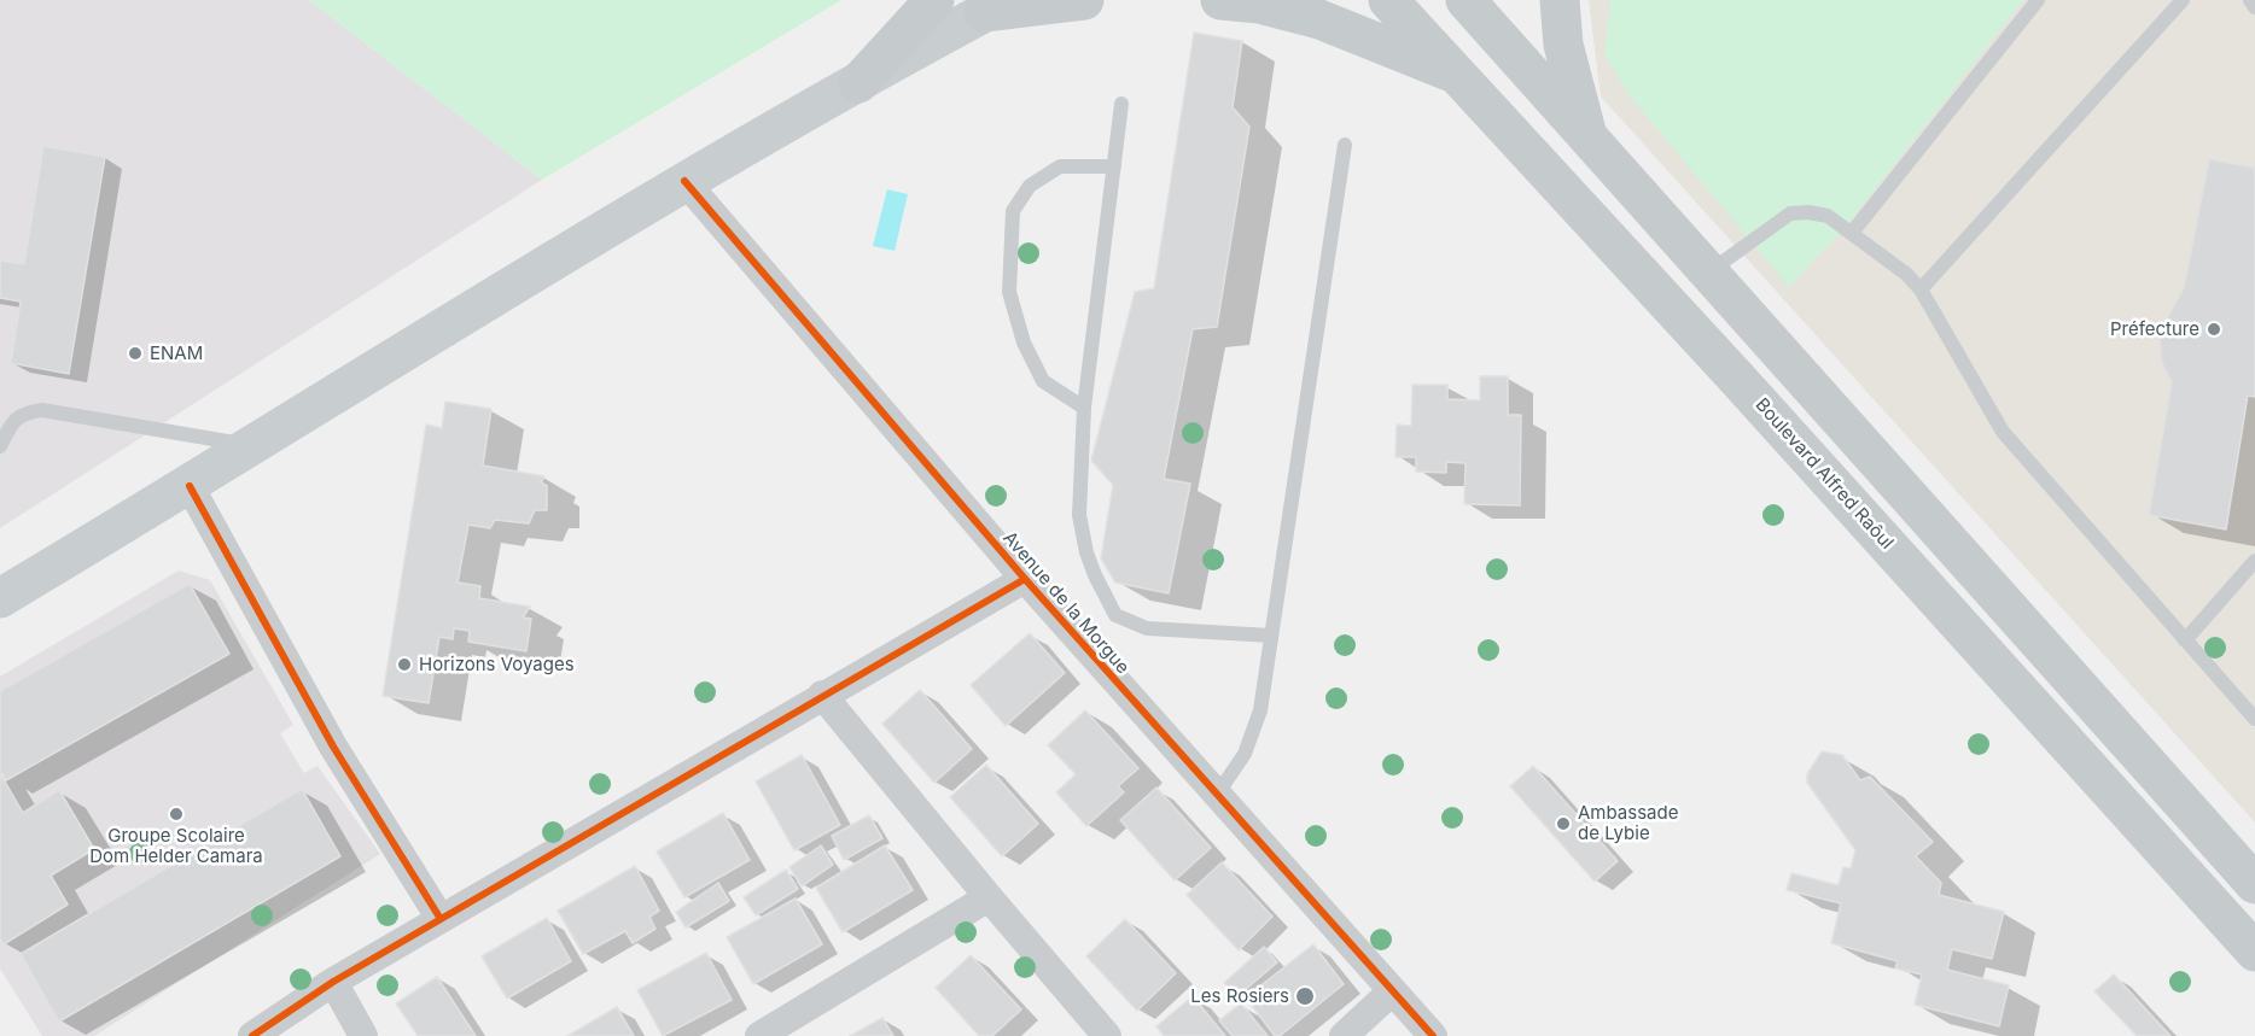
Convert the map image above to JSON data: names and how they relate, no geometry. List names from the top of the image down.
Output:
{
  "streets": {
    "main road": ["Boulevard Alfred Raôul"],
    "street": ["Avenue de la Morgue"]
  },
  "places": [
    "Préfecture",
    "ENAM",
    "Horizons Voyages",
    "Groupe Scolaire Dom Helder Camara",
    "Ambassade de Lybie",
    "Les Rosiers"
  ]
}
